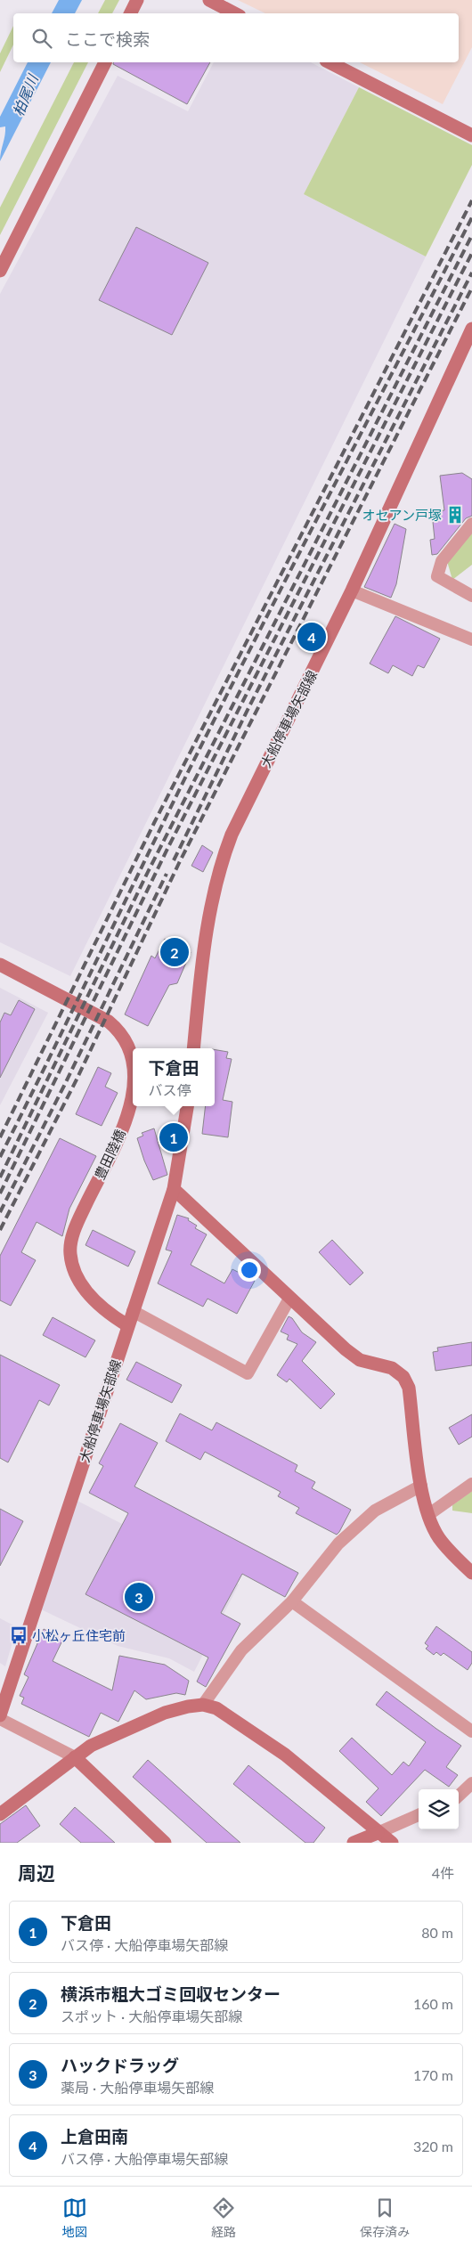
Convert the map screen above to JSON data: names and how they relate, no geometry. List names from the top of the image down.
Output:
{
  "streets": {
    "street": ["大船停車場矢部線", "豊田陸橋"]
  },
  "crossings": [
    ["大船停車場矢部線", "豊田陸橋"]
  ],
  "water": ["柏尾川"],
  "places": {
    "building": ["オセアン戸塚"],
    "bus stop": ["小松ヶ丘住宅前"]
  },
  "page": {
    "search": "ここで検索",
    "pins": [
      "4",
      "2",
      "1",
      "3"
    ],
    "popup": ["下倉田", "バス停"],
    "heading": ["周辺", "4件"],
    "list": [
      {
        "mark": "1",
        "name": "下倉田",
        "note": "バス停 · 大船停車場矢部線",
        "value": "80 m"
      },
      {
        "mark": "2",
        "name": "横浜市粗大ゴミ回収センター",
        "note": "スポット · 大船停車場矢部線",
        "value": "160 m"
      },
      {
        "mark": "3",
        "name": "ハックドラッグ",
        "note": "薬局 · 大船停車場矢部線",
        "value": "170 m"
      },
      {
        "mark": "4",
        "name": "上倉田南",
        "note": "バス停 · 大船停車場矢部線",
        "value": "320 m"
      }
    ],
    "nav": ["地図", "経路", "保存済み"]
  }
}
